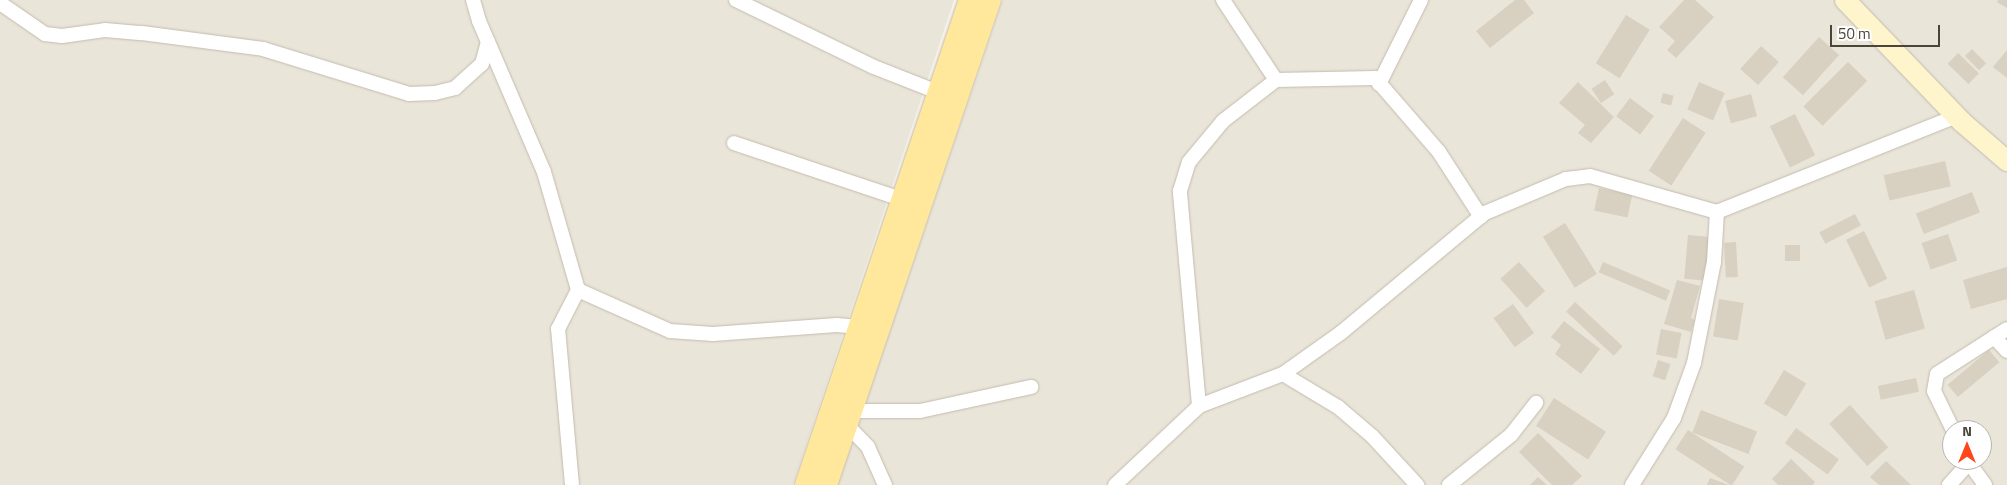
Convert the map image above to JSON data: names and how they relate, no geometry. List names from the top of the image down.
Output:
{
  "scale_bar": "50 m",
  "north": "top"
}
